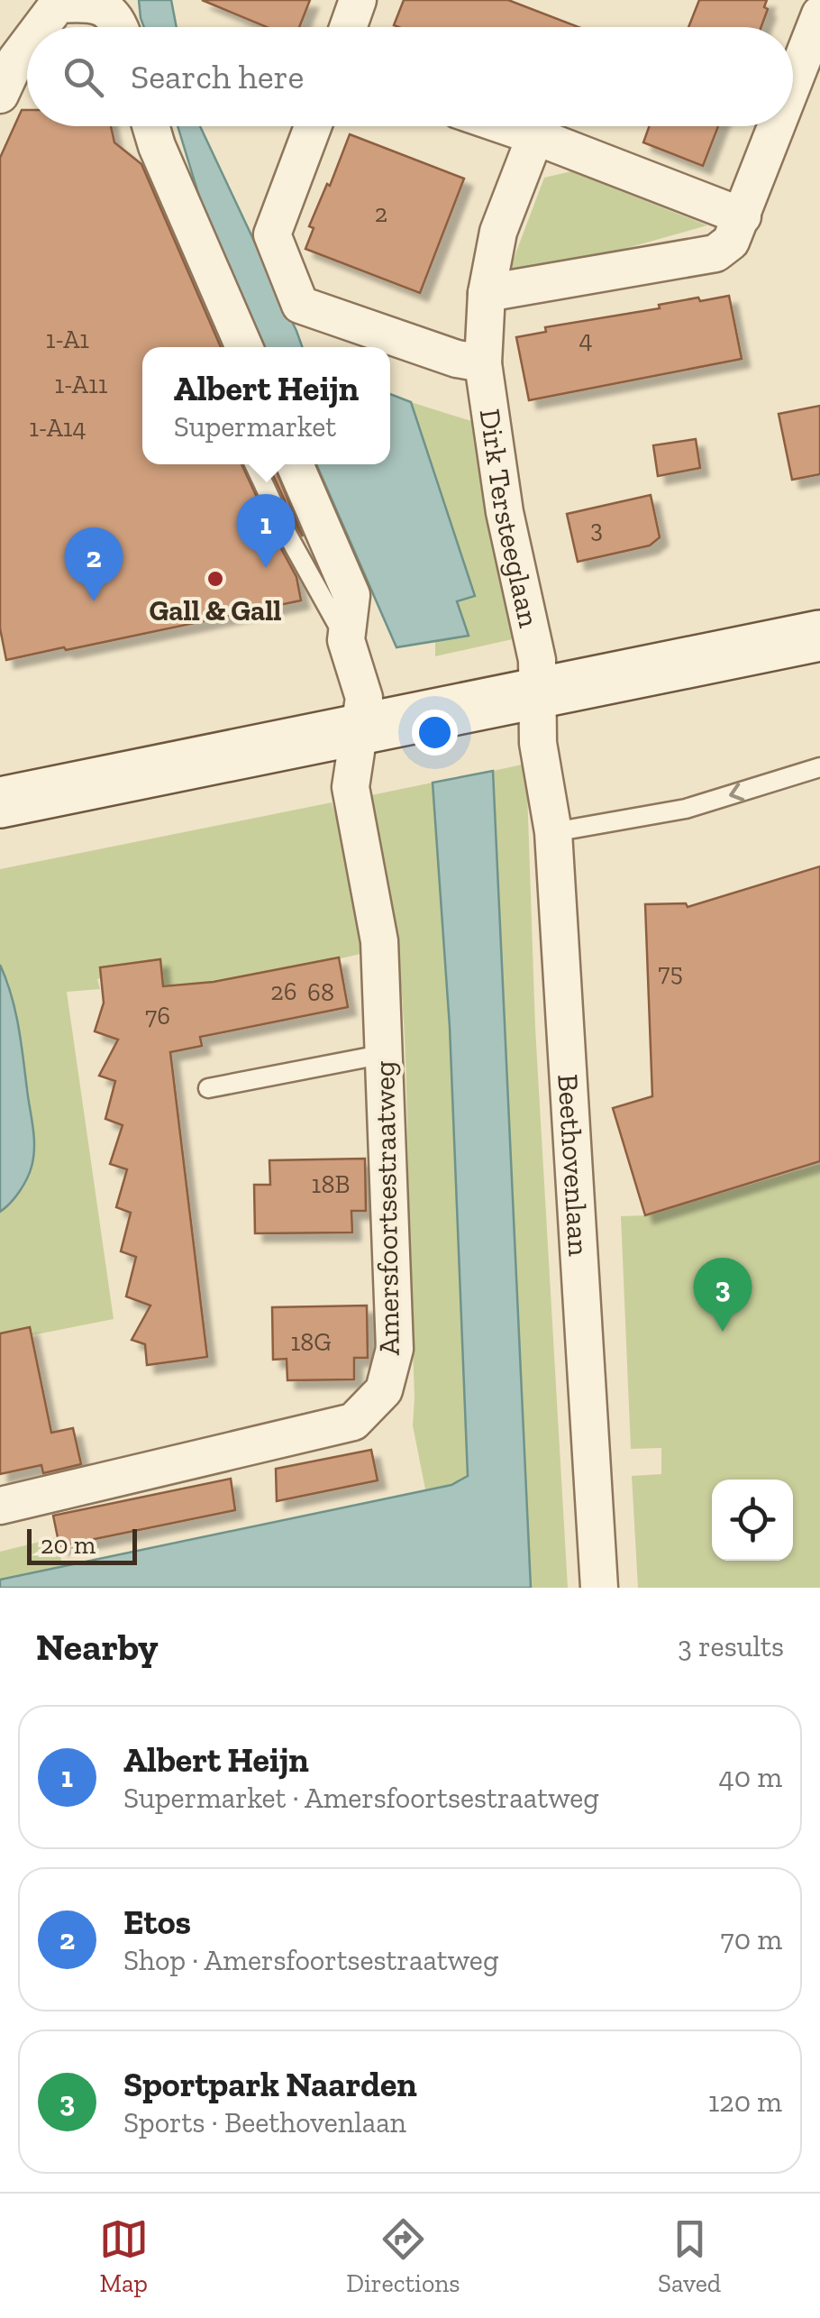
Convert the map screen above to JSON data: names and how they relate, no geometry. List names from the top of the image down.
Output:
{
  "streets": {
    "street": ["Dirk Tersteeglaan", "Beethovenlaan", "Amersfoortsestraatweg"]
  },
  "crossings": [
    ["Dirk Tersteeglaan", "Beethovenlaan"]
  ],
  "places": ["Gall & Gall"],
  "house_numbers": [
    "2",
    "1-A1",
    "4",
    "1-A11",
    "1-A14",
    "3",
    "75",
    "26",
    "68",
    "76",
    "18B",
    "18G"
  ],
  "scale_bar": "20 m",
  "page": {
    "search": "Search here",
    "popup": ["Albert Heijn", "Supermarket"],
    "pins": ["1", "2", "3"],
    "scale": "20 m",
    "heading": ["Nearby", "3 results"],
    "list": [
      {
        "mark": "1",
        "name": "Albert Heijn",
        "note": "Supermarket · Amersfoortsestraatweg",
        "value": "40 m"
      },
      {
        "mark": "2",
        "name": "Etos",
        "note": "Shop · Amersfoortsestraatweg",
        "value": "70 m"
      },
      {
        "mark": "3",
        "name": "Sportpark Naarden",
        "note": "Sports · Beethovenlaan",
        "value": "120 m"
      }
    ],
    "nav": ["Map", "Directions", "Saved"]
  }
}
